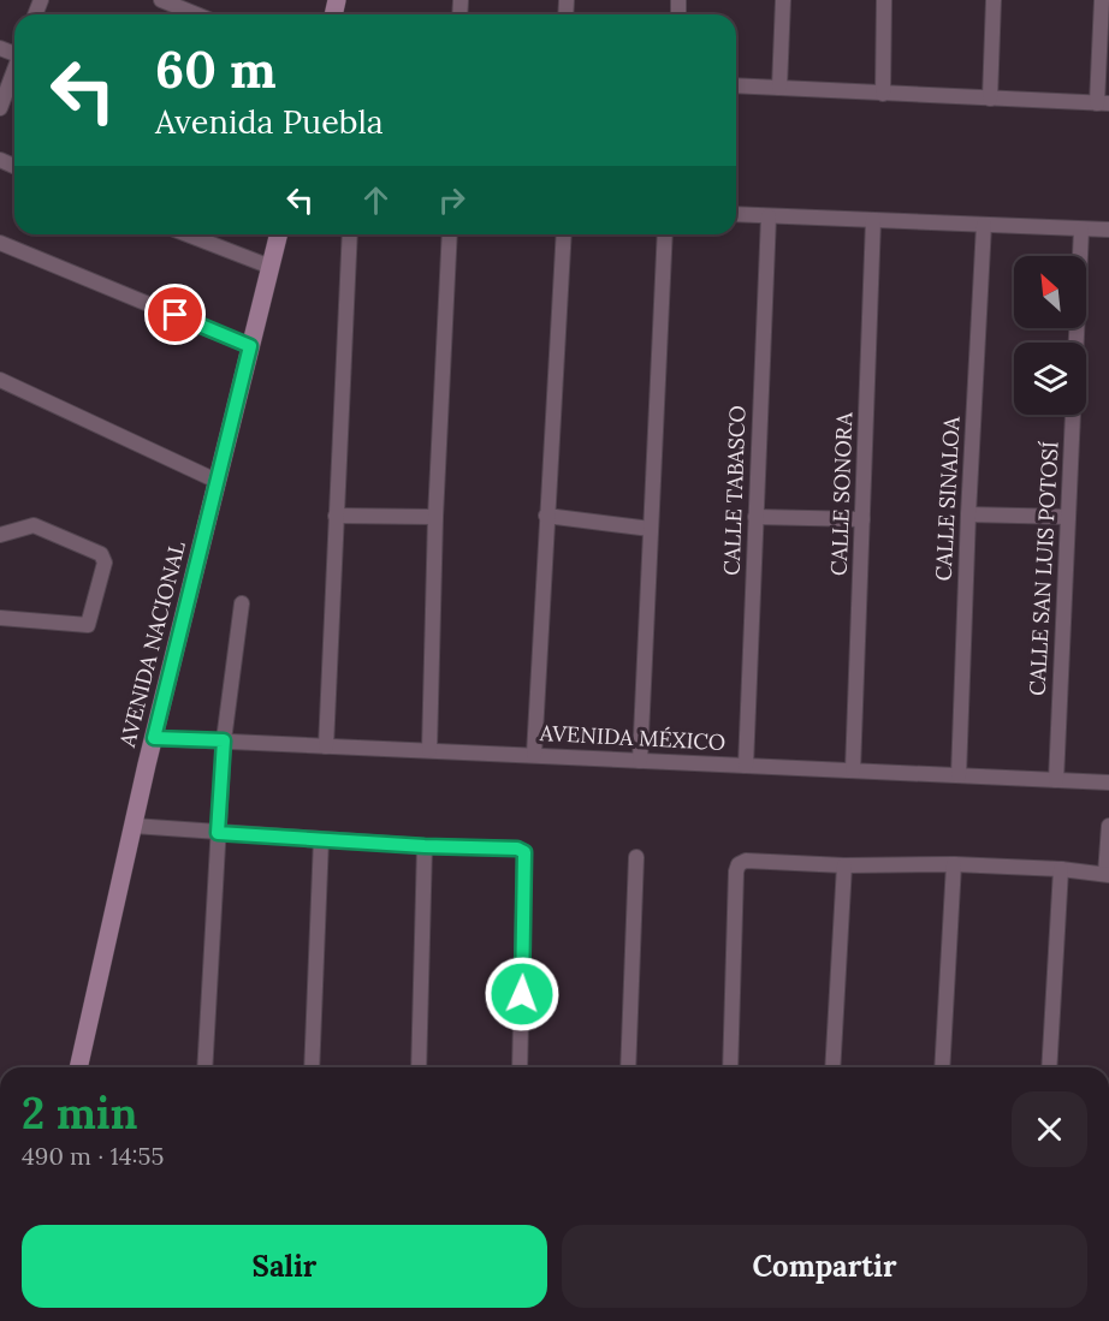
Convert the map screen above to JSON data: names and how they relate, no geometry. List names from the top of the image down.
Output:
{
  "streets": {
    "main road": ["AVENIDA NACIONAL"],
    "street": [
      "CALLE TABASCO",
      "CALLE SONORA",
      "CALLE SINALOA",
      "CALLE SAN LUIS POTOSÍ",
      "AVENIDA MÉXICO"
    ]
  },
  "crossings": [
    ["CALLE TABASCO", "AVENIDA MÉXICO"],
    ["CALLE SONORA", "AVENIDA MÉXICO"],
    ["CALLE SINALOA", "AVENIDA MÉXICO"],
    ["CALLE SAN LUIS POTOSÍ", "AVENIDA MÉXICO"],
    ["AVENIDA NACIONAL", "AVENIDA MÉXICO"]
  ],
  "north": "top left",
  "page": {
    "turn": ["60 m", "Avenida Puebla"],
    "heading": ["2 min", "490 m · 14:55"],
    "buttons": ["Salir", "Compartir"]
  }
}
